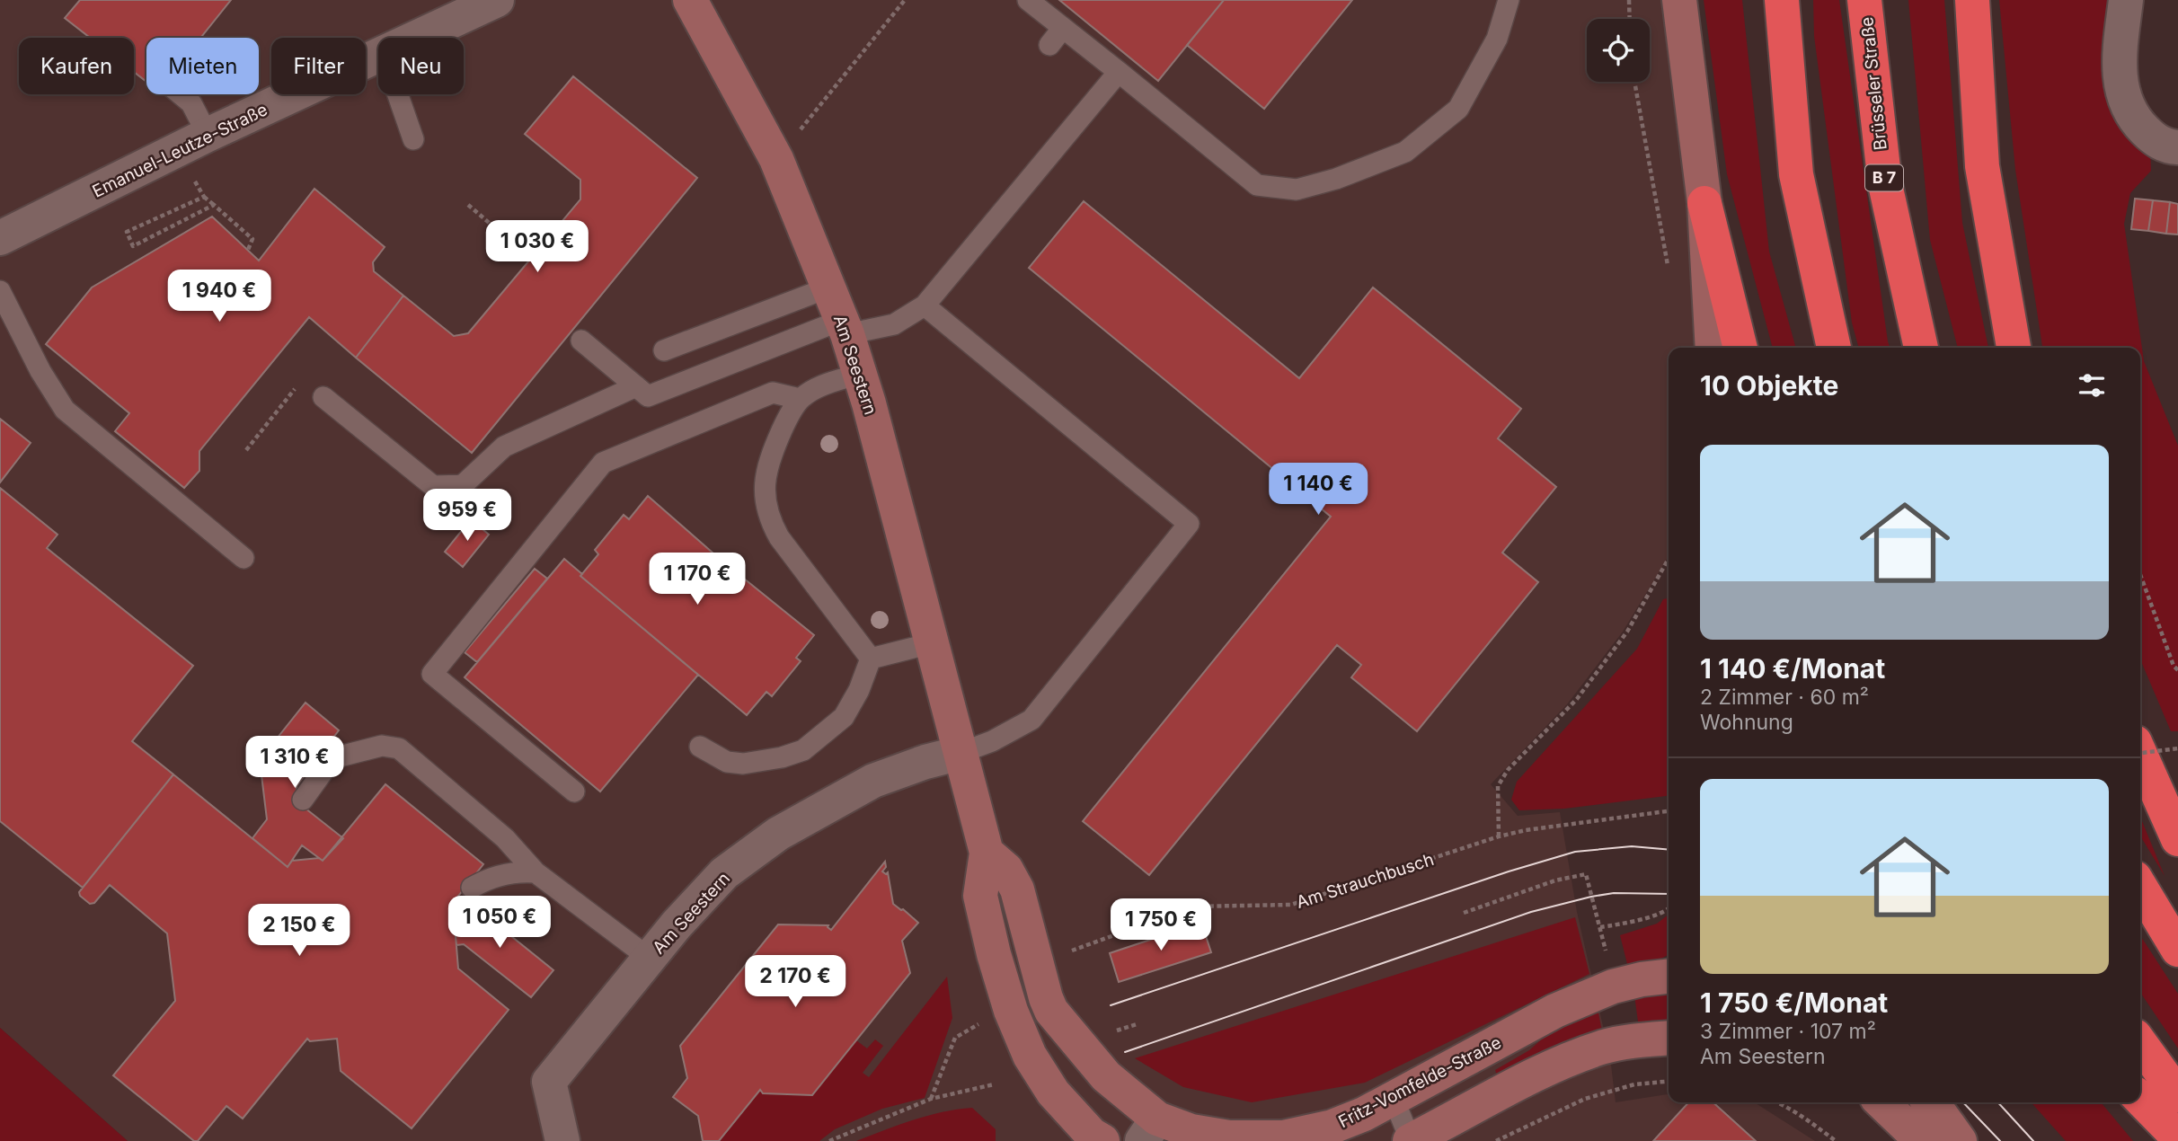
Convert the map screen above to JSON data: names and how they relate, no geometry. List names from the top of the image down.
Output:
{
  "streets": {
    "highway": ["Brüsseler Straße", "B 7"],
    "street": ["Emanuel-Leutze-Straße", "Am Seestern", "Fritz-Vomfelde-Straße"],
    "path": ["Am Strauchbusch"]
  },
  "page": {
    "chip": [
      "Kaufen",
      "Mieten",
      "Filter",
      "Neu"
    ],
    "price": [
      "1 030 €",
      "1 940 €",
      "1 140 €",
      "959 €",
      "1 170 €",
      "1 310 €",
      "1 050 €",
      "1 750 €",
      "2 150 €",
      "2 170 €"
    ],
    "heading": "10 Objekte",
    "list": [
      {
        "name": "1 140 €/Monat",
        "note": "2 Zimmer · 60 m² · Wohnung"
      },
      {
        "name": "1 750 €/Monat",
        "note": "3 Zimmer · 107 m² · Am Seestern"
      }
    ]
  }
}
